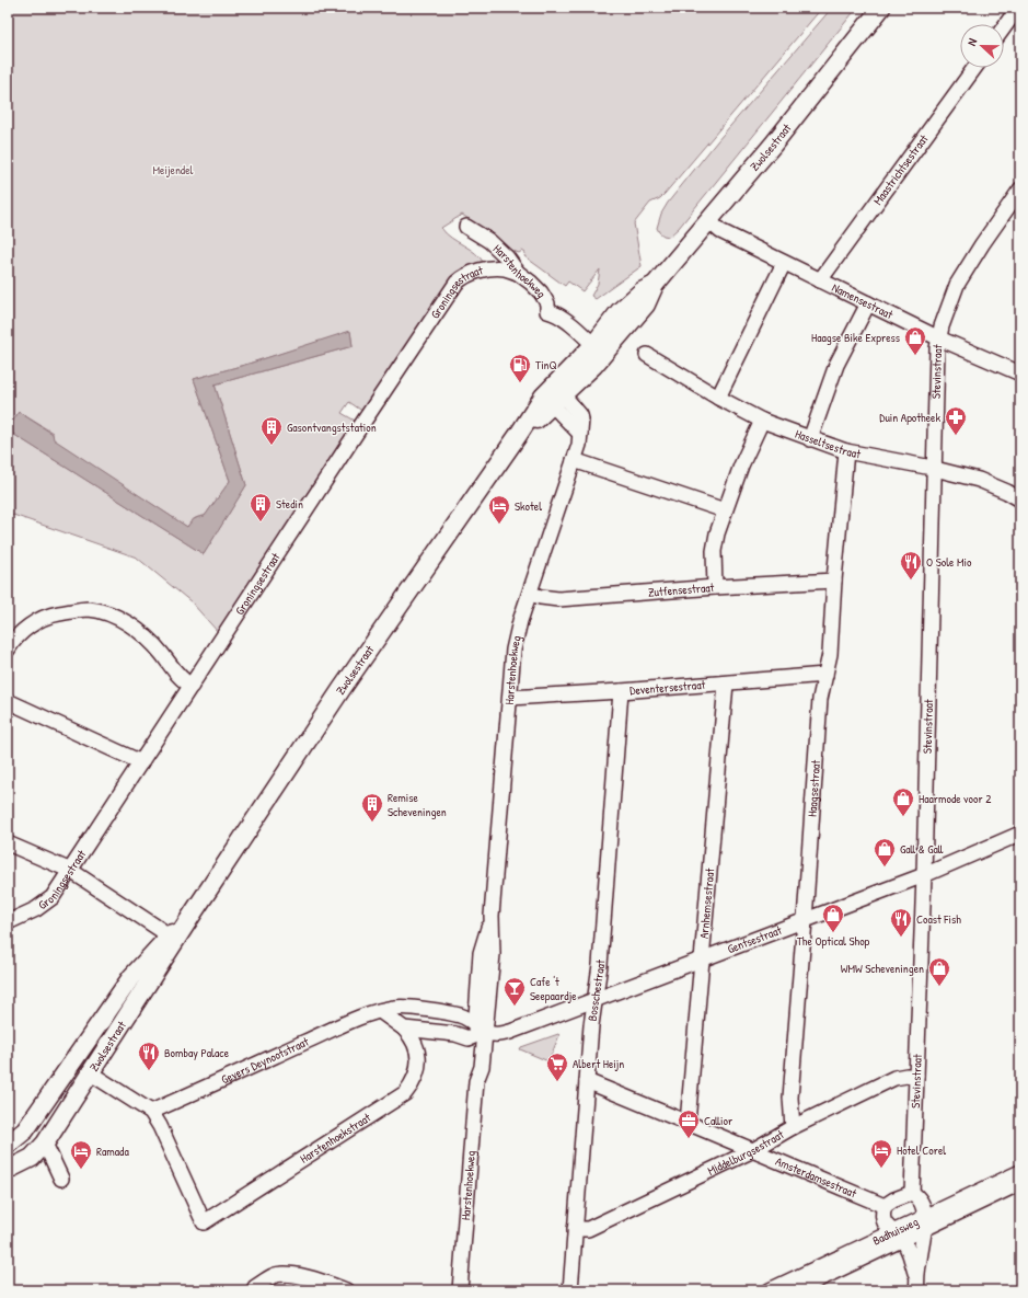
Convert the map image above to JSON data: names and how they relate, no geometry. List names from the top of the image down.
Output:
{
  "streets": {
    "main road": ["Zwolsestraat"],
    "street": [
      "Maastrichtsestraat",
      "Harstenhoekweg",
      "Groningsestraat",
      "Namensestraat",
      "Stevinstraat",
      "Hasseltsestraat",
      "Zutfensestraat",
      "Deventersestraat",
      "Haagsestraat",
      "Arnhemsestraat",
      "Gentsestraat",
      "Bosschestraat",
      "Gevers Deynootstraat",
      "Harstenhoekstraat",
      "Middelburgsestraat",
      "Amsterdamsestraat",
      "Badhuisweg"
    ]
  },
  "crossings": [
    ["Zwolsestraat", "Harstenhoekweg"],
    ["Zwolsestraat", "Namensestraat"],
    ["Maastrichtsestraat", "Namensestraat"],
    ["Harstenhoekweg", "Groningsestraat"],
    ["Harstenhoekweg", "Zutfensestraat"],
    ["Harstenhoekweg", "Deventersestraat"],
    ["Harstenhoekweg", "Gentsestraat"],
    ["Harstenhoekweg", "Gevers Deynootstraat"],
    ["Namensestraat", "Stevinstraat"],
    ["Stevinstraat", "Hasseltsestraat"],
    ["Stevinstraat", "Gentsestraat"],
    ["Stevinstraat", "Middelburgsestraat"],
    ["Stevinstraat", "Amsterdamsestraat"],
    ["Stevinstraat", "Badhuisweg"],
    ["Hasseltsestraat", "Haagsestraat"],
    ["Zutfensestraat", "Haagsestraat"],
    ["Deventersestraat", "Haagsestraat"],
    ["Deventersestraat", "Arnhemsestraat"],
    ["Deventersestraat", "Bosschestraat"],
    ["Haagsestraat", "Gentsestraat"],
    ["Haagsestraat", "Middelburgsestraat"],
    ["Arnhemsestraat", "Gentsestraat"],
    ["Arnhemsestraat", "Amsterdamsestraat"],
    ["Gentsestraat", "Bosschestraat"],
    ["Gentsestraat", "Gevers Deynootstraat"],
    ["Gentsestraat", "Harstenhoekstraat"],
    ["Bosschestraat", "Middelburgsestraat"],
    ["Bosschestraat", "Amsterdamsestraat"],
    ["Gevers Deynootstraat", "Harstenhoekstraat"],
    ["Middelburgsestraat", "Amsterdamsestraat"],
    ["Amsterdamsestraat", "Badhuisweg"]
  ],
  "parks": ["Meijendel"],
  "places": {
    "shop": [
      "Haagse Bike Express",
      "Haarmode voor 2",
      "Gall & Gall",
      "The Optical Shop",
      "WMW Scheveningen"
    ],
    "fuel station": ["TinQ"],
    "pharmacy": ["Duin Apotheek"],
    "building": ["Gasontvangststation", "Stedin", "Remise Scheveningen"],
    "hotel": ["Skotel", "Hotel Corel", "Ramada"],
    "restaurant": ["O Sole Mio", "Coast Fish", "Bombay Palace"],
    "bar": ["Cafe 't Seepaardje"],
    "supermarket": ["Albert Heijn"],
    "office": ["Callior"]
  },
  "north": "left"
}
